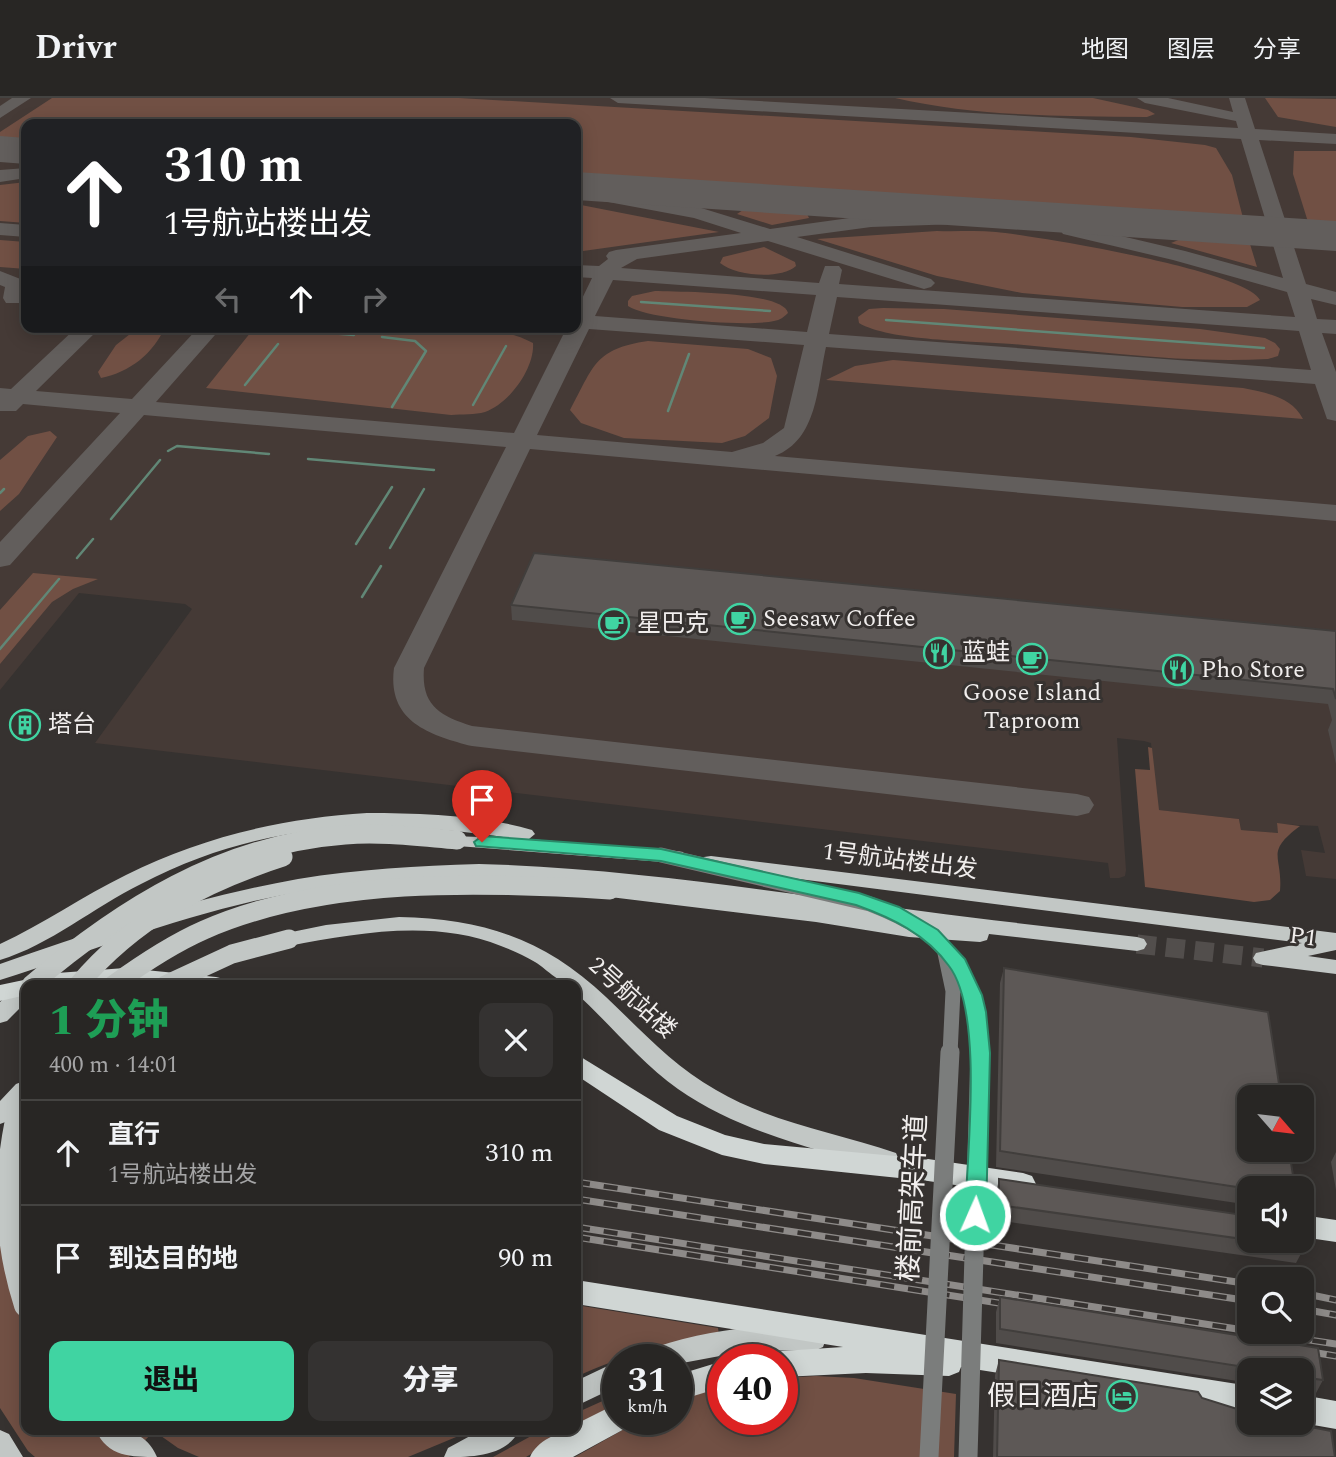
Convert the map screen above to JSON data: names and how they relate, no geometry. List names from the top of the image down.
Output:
{
  "streets": {
    "main road": ["1号航站楼出发", "P1", "2号航站楼"],
    "street": ["楼前高架车道"]
  },
  "crossings": [
    ["1号航站楼出发", "P1"]
  ],
  "places": {
    "cafe": ["Seesaw Coffee", "星巴克", "Goose Island Taproom"],
    "restaurant": ["蓝蛙", "Pho Store"],
    "building": ["塔台"],
    "hotel": ["假日酒店"]
  },
  "north": "bottom right",
  "page": {
    "header": "Drivr",
    "nav": ["地图", "图层", "分享"],
    "turn": ["310 m", "1号航站楼出发"],
    "heading": ["1 分钟", "400 m · 14:01"],
    "list": [
      {
        "name": "直行",
        "note": "1号航站楼出发",
        "value": "310 m"
      },
      {
        "name": "到达目的地",
        "value": "90 m"
      }
    ],
    "buttons": ["退出", "分享"],
    "speed": "31 km/h",
    "limit": "40"
  }
}
